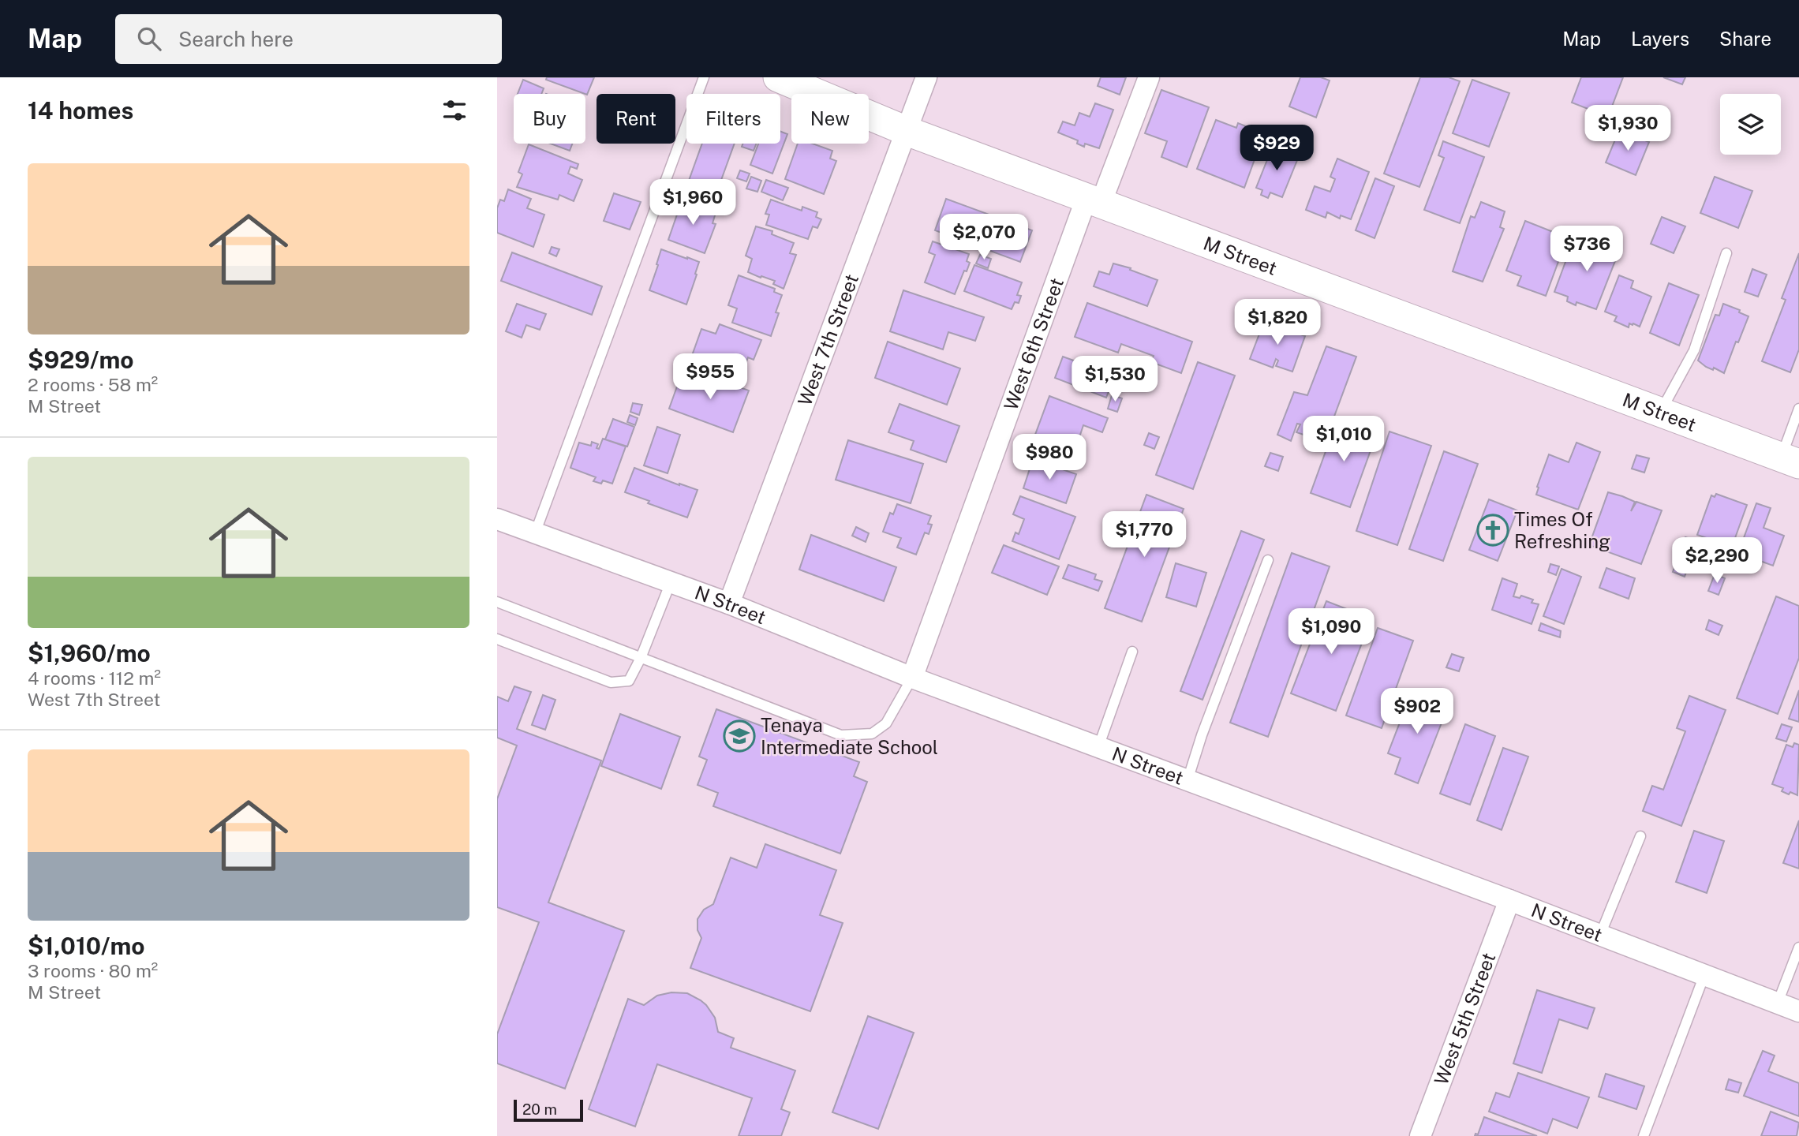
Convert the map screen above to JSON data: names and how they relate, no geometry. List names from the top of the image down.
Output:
{
  "streets": {
    "street": [
      "M Street",
      "West 7th Street",
      "West 6th Street",
      "N Street",
      "West 5th Street"
    ]
  },
  "crossings": [
    ["M Street", "West 7th Street"],
    ["M Street", "West 6th Street"],
    ["West 7th Street", "N Street"],
    ["West 6th Street", "N Street"],
    ["N Street", "West 5th Street"]
  ],
  "places": {
    "church": ["Times Of Refreshing"],
    "school or university": ["Tenaya Intermediate School"]
  },
  "scale_bar": "20 m",
  "page": {
    "header": "Map",
    "search": "Search here",
    "nav": ["Map", "Layers", "Share"],
    "heading": "14 homes",
    "chip": [
      "Buy",
      "Rent",
      "Filters",
      "New"
    ],
    "price": [
      "$1,930",
      "$929",
      "$1,960",
      "$2,070",
      "$736",
      "$1,820",
      "$955",
      "$1,530",
      "$1,010",
      "$980",
      "$1,770",
      "$2,290",
      "$1,090",
      "$902"
    ],
    "list": [
      {
        "name": "$929/mo",
        "note": "2 rooms · 58 m² · M Street"
      },
      {
        "name": "$1,960/mo",
        "note": "4 rooms · 112 m² · West 7th Street"
      },
      {
        "name": "$1,010/mo",
        "note": "3 rooms · 80 m² · M Street"
      }
    ],
    "scale": "20 m"
  }
}
